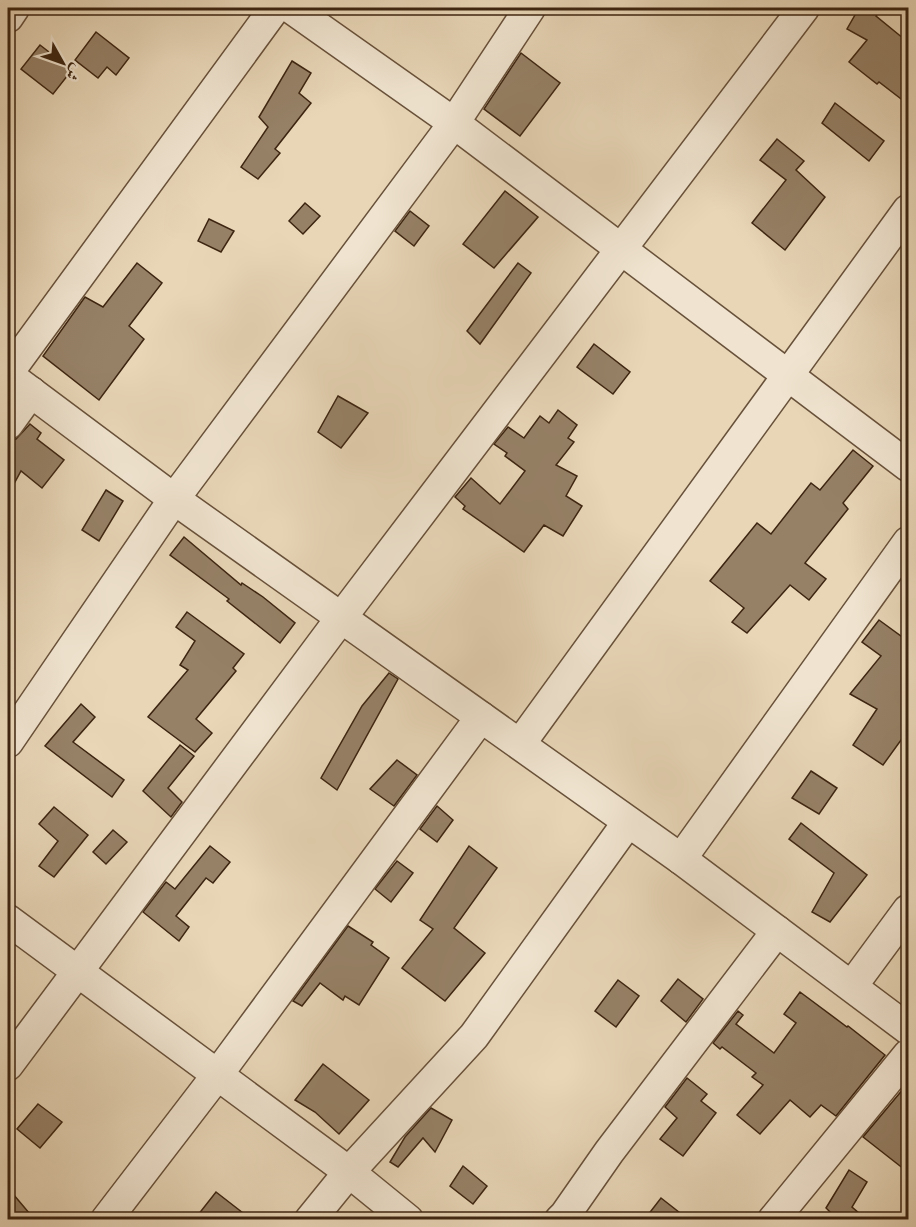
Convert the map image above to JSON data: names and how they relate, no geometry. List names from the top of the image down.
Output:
{
  "north": "bottom right"
}
